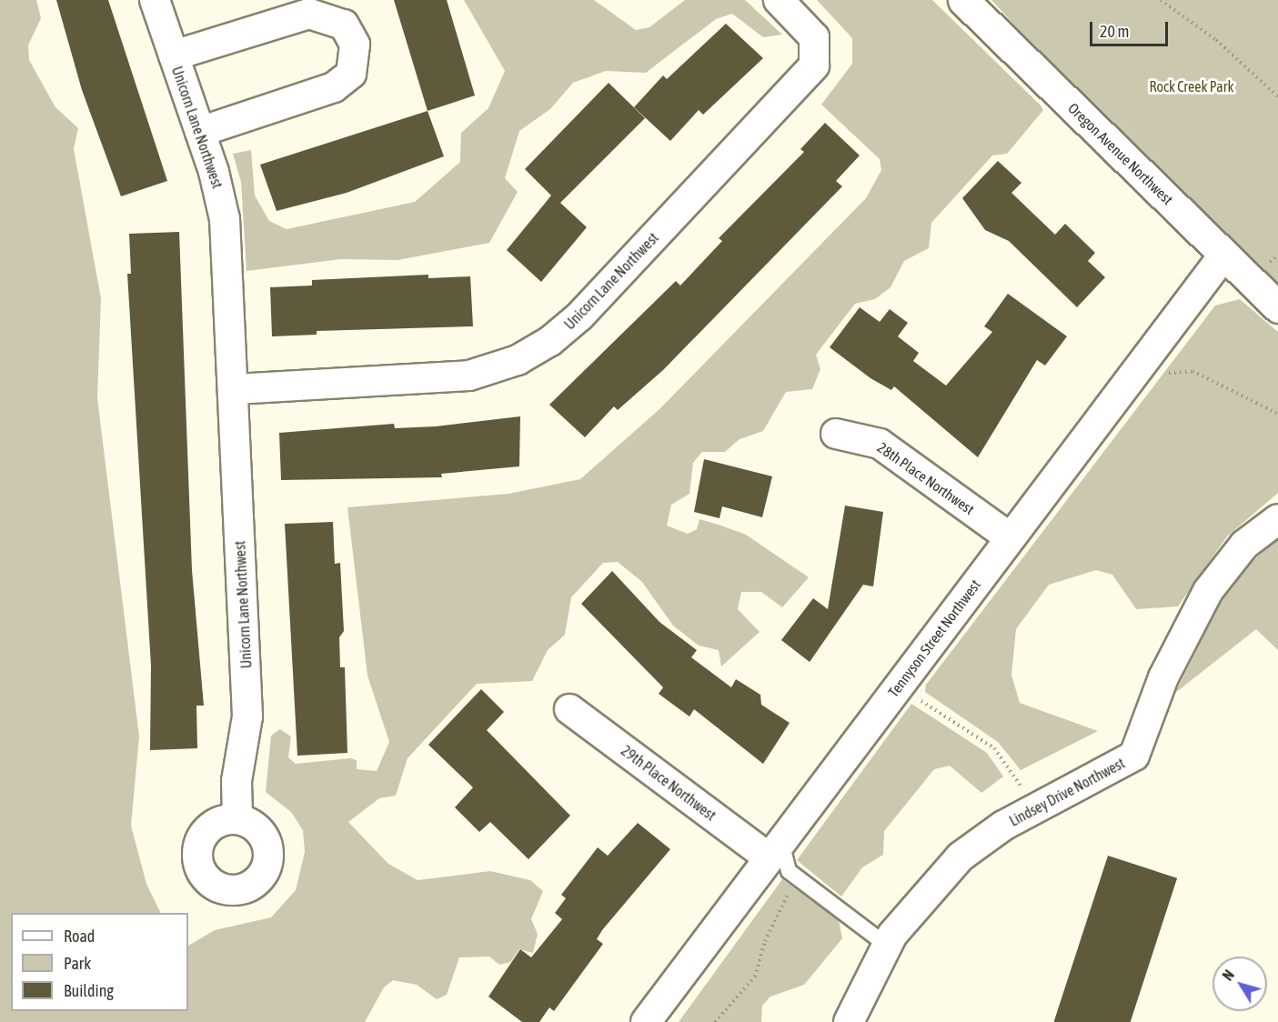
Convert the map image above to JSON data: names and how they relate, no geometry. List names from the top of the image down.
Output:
{
  "streets": {
    "street": [
      "Unicorn Lane Northwest",
      "Oregon Avenue Northwest",
      "28th Place Northwest",
      "Tennyson Street Northwest",
      "29th Place Northwest",
      "Lindsey Drive Northwest"
    ]
  },
  "crossings": [
    ["Oregon Avenue Northwest", "Tennyson Street Northwest"],
    ["28th Place Northwest", "Tennyson Street Northwest"],
    ["Tennyson Street Northwest", "29th Place Northwest"]
  ],
  "parks": ["Rock Creek Park"],
  "legend": ["Road", "Park", "Building"],
  "scale_bar": "20 m",
  "north": "top left"
}
